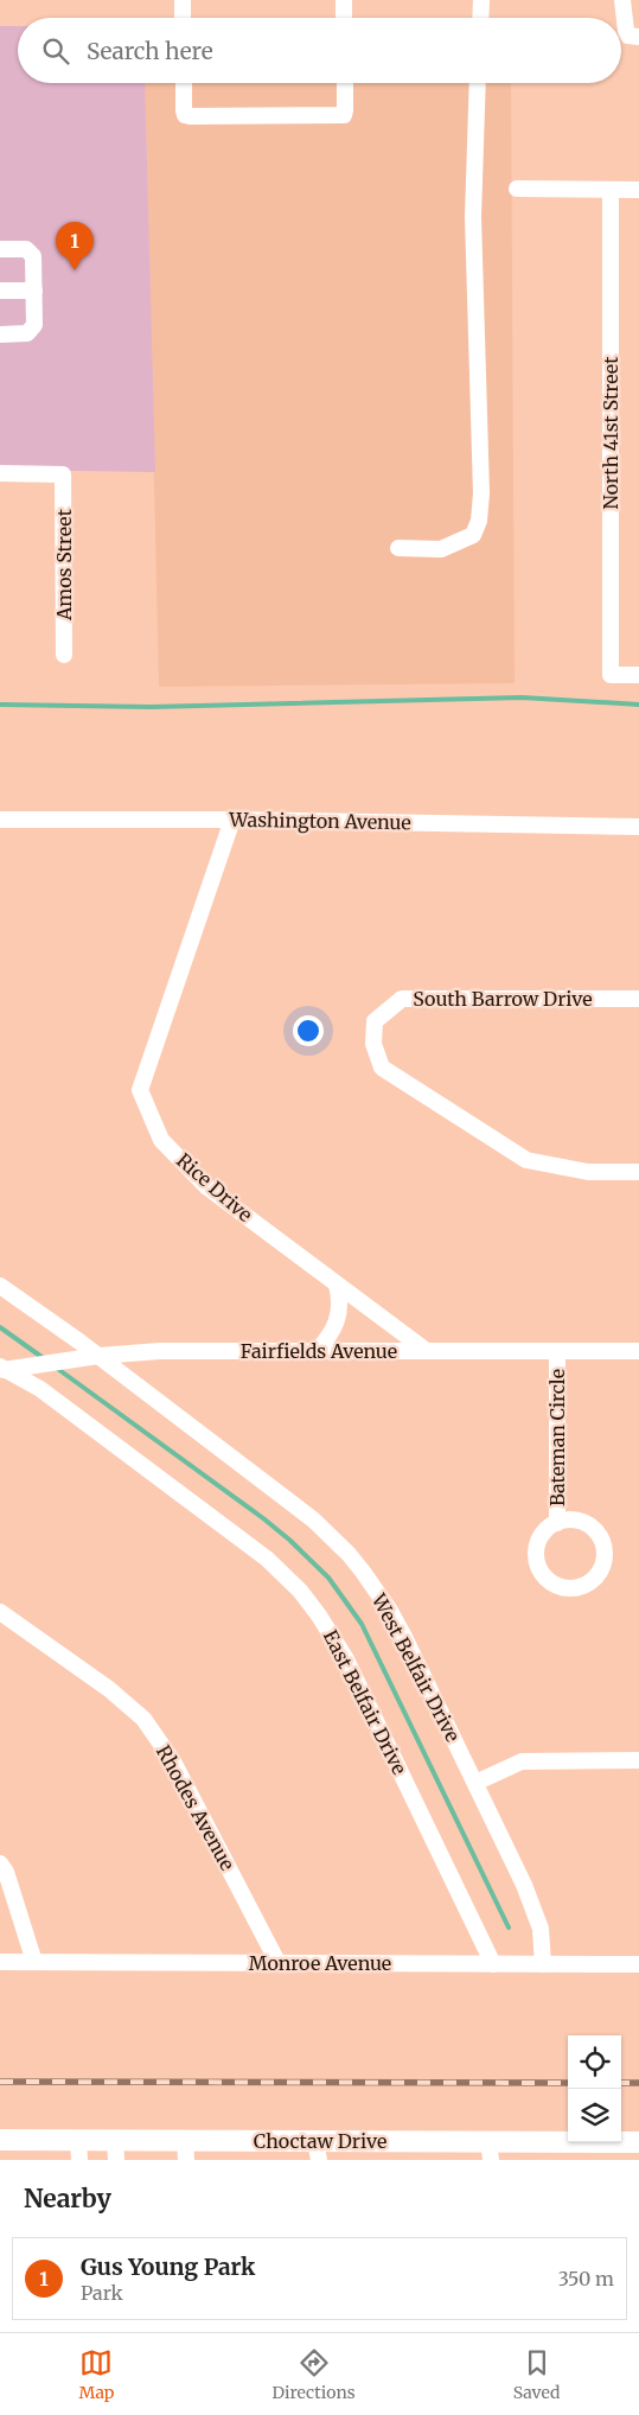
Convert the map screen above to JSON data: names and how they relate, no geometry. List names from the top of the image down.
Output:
{
  "streets": {
    "main road": ["Choctaw Drive"],
    "street": [
      "North 41st Street",
      "Amos Street",
      "Washington Avenue",
      "South Barrow Drive",
      "Rice Drive",
      "Fairfields Avenue",
      "Bateman Circle",
      "West Belfair Drive",
      "East Belfair Drive",
      "Rhodes Avenue",
      "Monroe Avenue"
    ]
  },
  "crossings": [
    ["Washington Avenue", "Rice Drive"],
    ["Rice Drive", "Fairfields Avenue"],
    ["Fairfields Avenue", "Bateman Circle"],
    ["Fairfields Avenue", "West Belfair Drive"],
    ["Fairfields Avenue", "East Belfair Drive"],
    ["West Belfair Drive", "Monroe Avenue"],
    ["East Belfair Drive", "Monroe Avenue"],
    ["Rhodes Avenue", "Monroe Avenue"]
  ],
  "page": {
    "search": "Search here",
    "pins": "1",
    "heading": "Nearby",
    "list": [
      {
        "mark": "1",
        "name": "Gus Young Park",
        "note": "Park",
        "value": "350 m"
      }
    ],
    "nav": ["Map", "Directions", "Saved"]
  }
}
